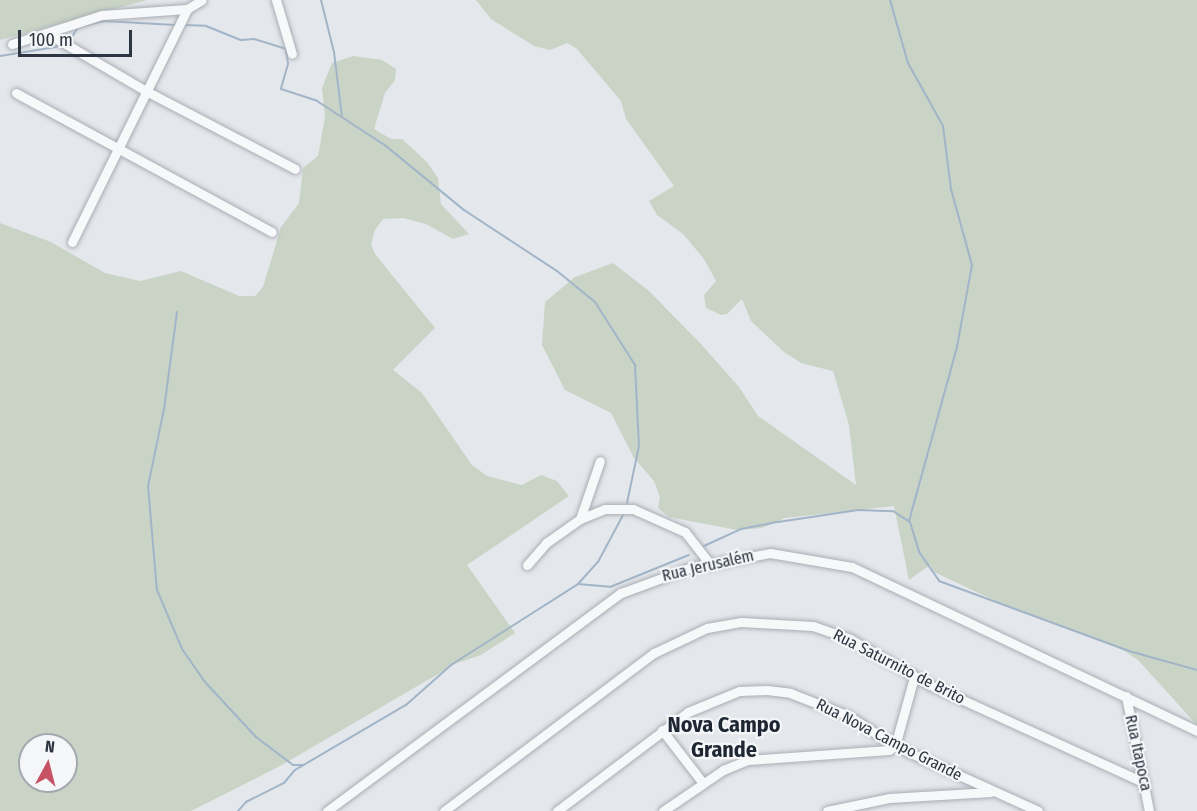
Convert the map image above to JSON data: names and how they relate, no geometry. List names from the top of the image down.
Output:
{
  "streets": {
    "street": [
      "Rua Jerusalém",
      "Rua Saturnito de Brito",
      "Rua Nova Campo Grande",
      "Rua Itapoca"
    ]
  },
  "crossings": [
    ["Rua Jerusalém", "Rua Itapoca"],
    ["Rua Saturnito de Brito", "Rua Itapoca"]
  ],
  "districts": ["Nova Campo Grande"],
  "scale_bar": "100 m",
  "north": "top"
}
